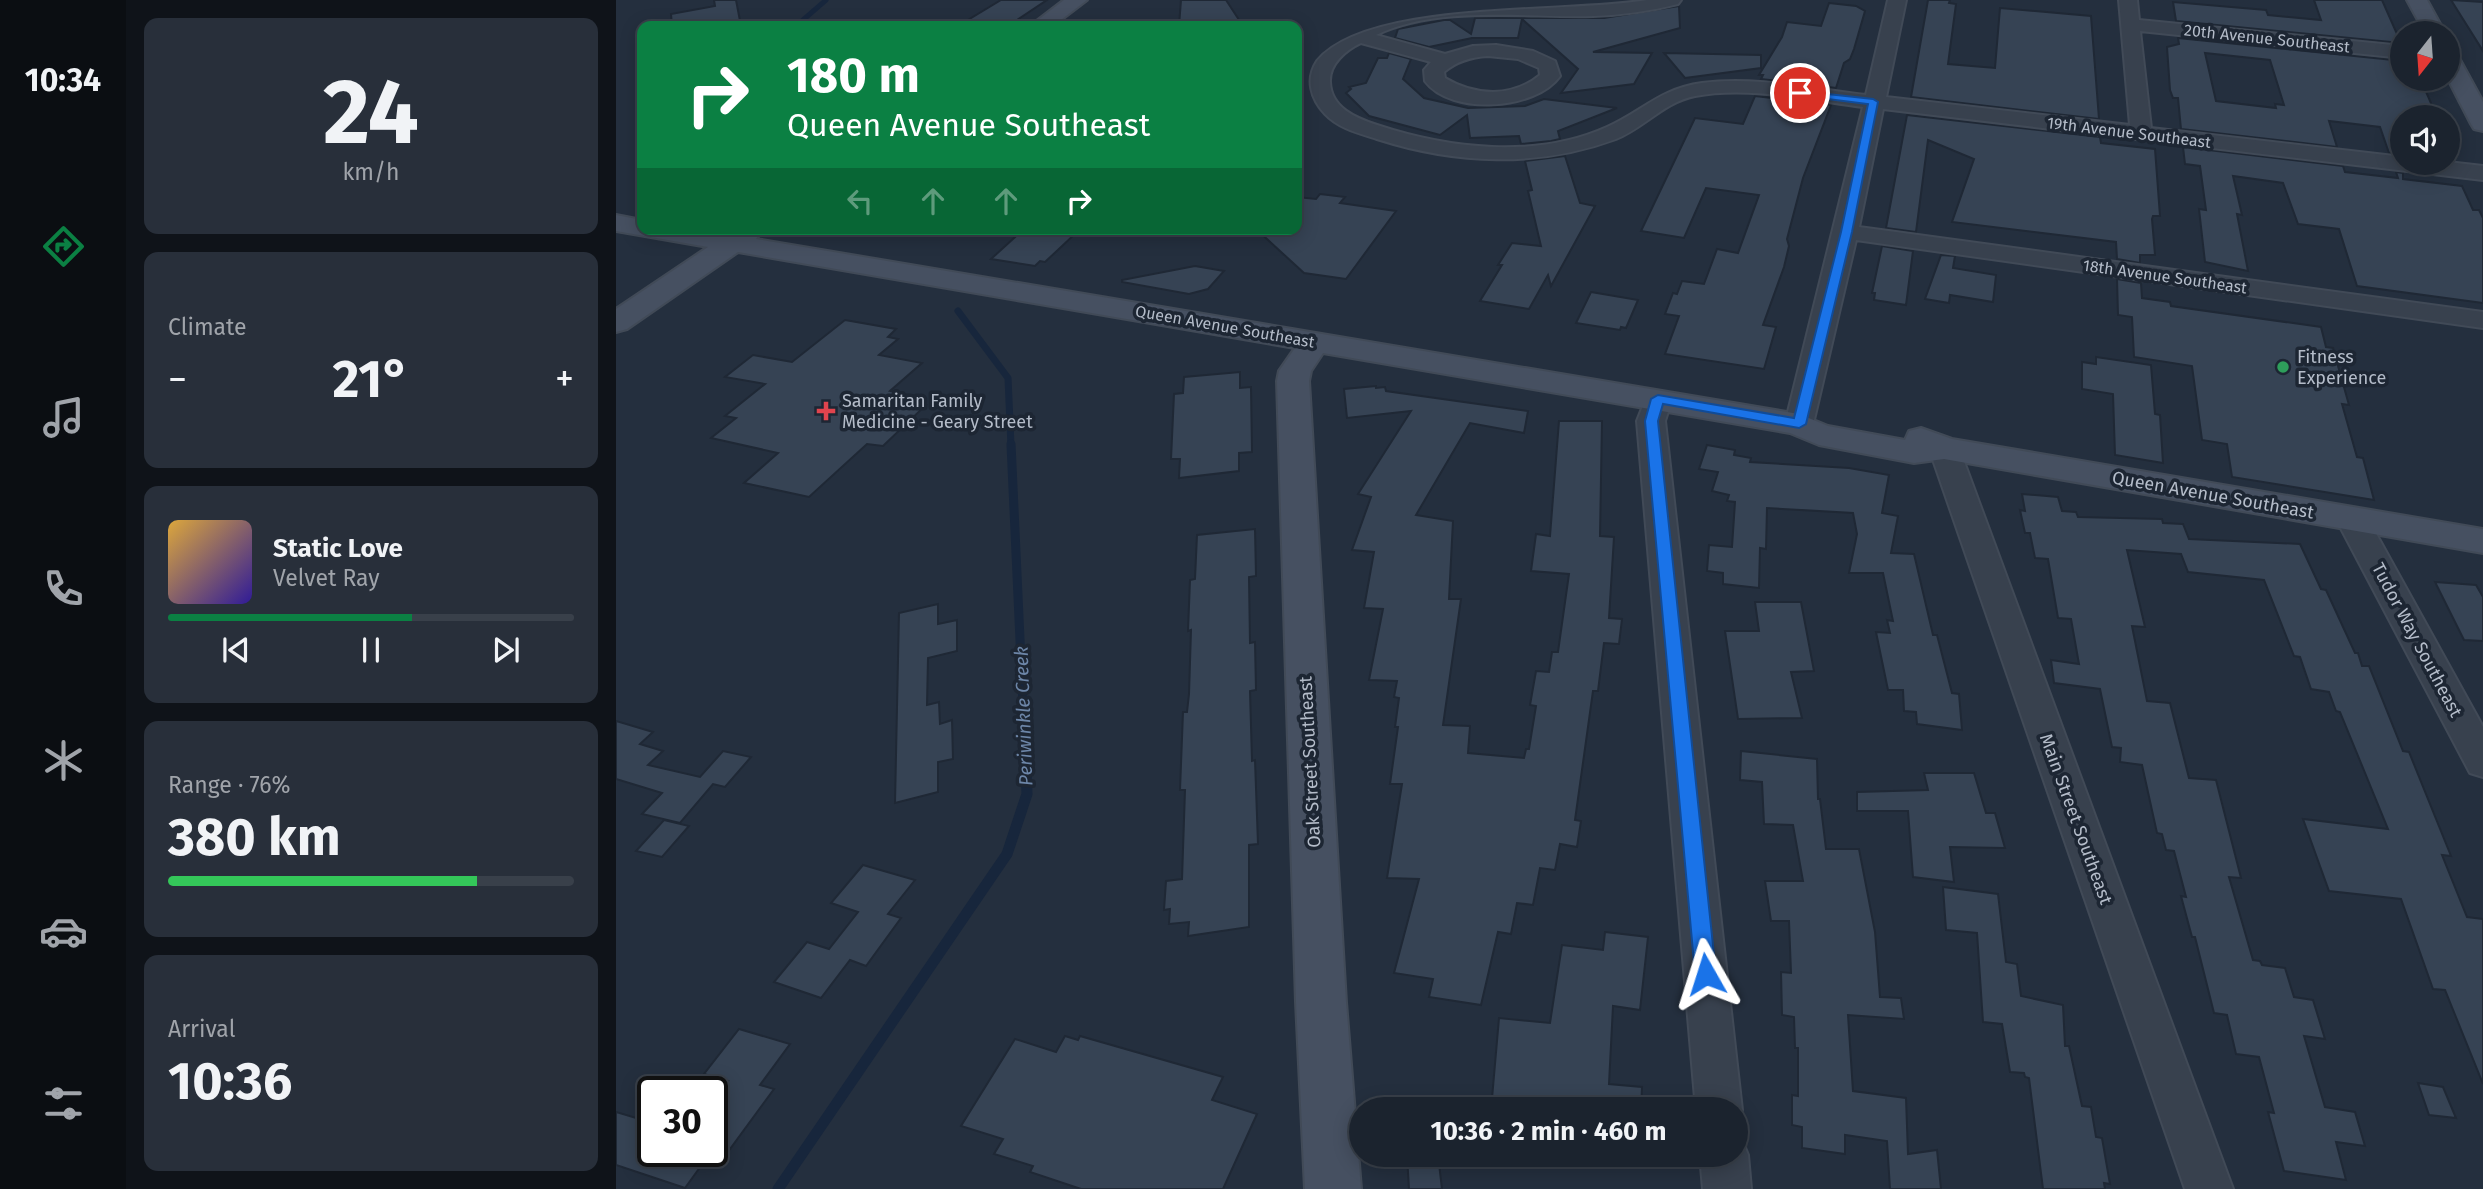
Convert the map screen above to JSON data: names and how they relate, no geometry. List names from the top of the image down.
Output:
{
  "streets": {
    "main road": ["Queen Avenue Southeast", "Oak Street Southeast"],
    "street": [
      "20th Avenue Southeast",
      "19th Avenue Southeast",
      "18th Avenue Southeast",
      "Tudor Way Southeast",
      "Main Street Southeast"
    ]
  },
  "crossings": [
    ["Queen Avenue Southeast", "Tudor Way Southeast"],
    ["Queen Avenue Southeast", "Oak Street Southeast"],
    ["Queen Avenue Southeast", "Main Street Southeast"]
  ],
  "water": ["Periwinkle Creek"],
  "places": {
    "other": ["Fitness Experience"],
    "health": ["Samaritan Family Medicine - Geary Street"]
  },
  "north": "bottom",
  "page": {
    "tabs": "10:34",
    "tile": [
      ["24", "km/h"],
      "Climate",
      ["Range · 76%", "380 km"],
      ["Arrival", "10:36"]
    ],
    "turn": ["180 m", "Queen Avenue Southeast"],
    "heat": ["−", "21°", "+"],
    "song": ["Static Love", "Velvet Ray"],
    "limit": "30",
    "trip": "10:36 · 2 min · 460 m"
  }
}
